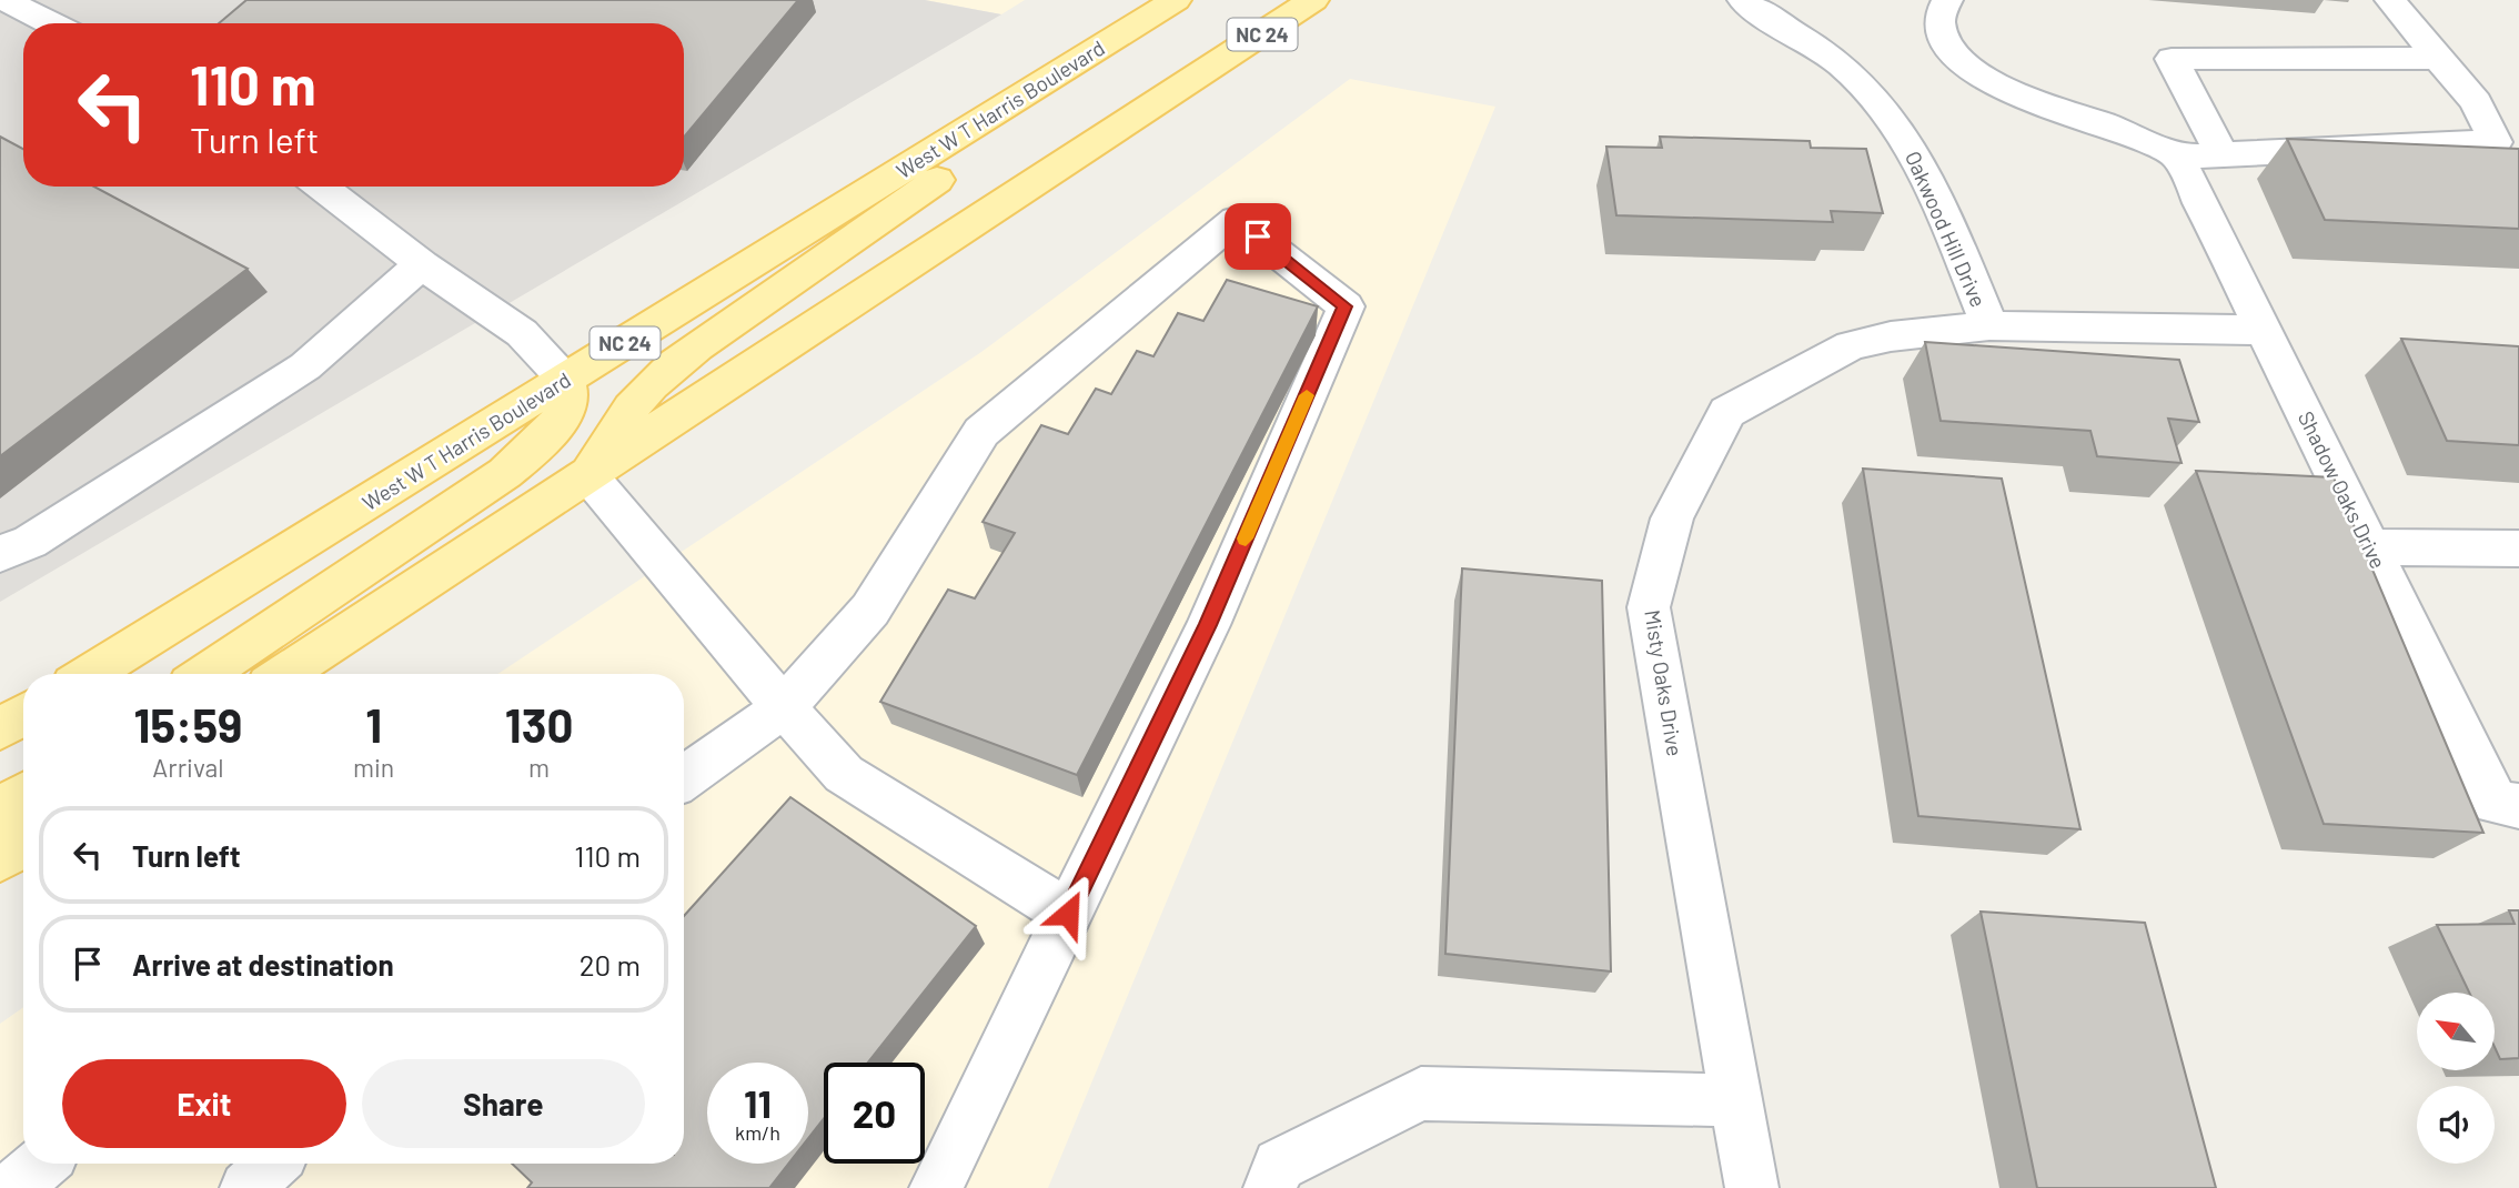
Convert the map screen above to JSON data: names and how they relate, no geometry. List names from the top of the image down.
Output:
{
  "streets": {
    "main road": ["NC 24", "West W T Harris Boulevard"],
    "street": ["Oakwood Hill Drive", "Shadow Oaks Drive", "Misty Oaks Drive"]
  },
  "crossings": [
    ["Oakwood Hill Drive", "Misty Oaks Drive"],
    ["Shadow Oaks Drive", "Misty Oaks Drive"]
  ],
  "north": "top left",
  "page": {
    "turn": ["110 m", "Turn left"],
    "eta": [
      "15:59",
      "Arrival",
      "1",
      "min",
      "130",
      "m"
    ],
    "list": [
      {
        "name": "Turn left",
        "value": "110 m"
      },
      {
        "name": "Arrive at destination",
        "value": "20 m"
      }
    ],
    "buttons": ["Exit", "Share"],
    "speed": "11 km/h",
    "limit": "20"
  }
}
